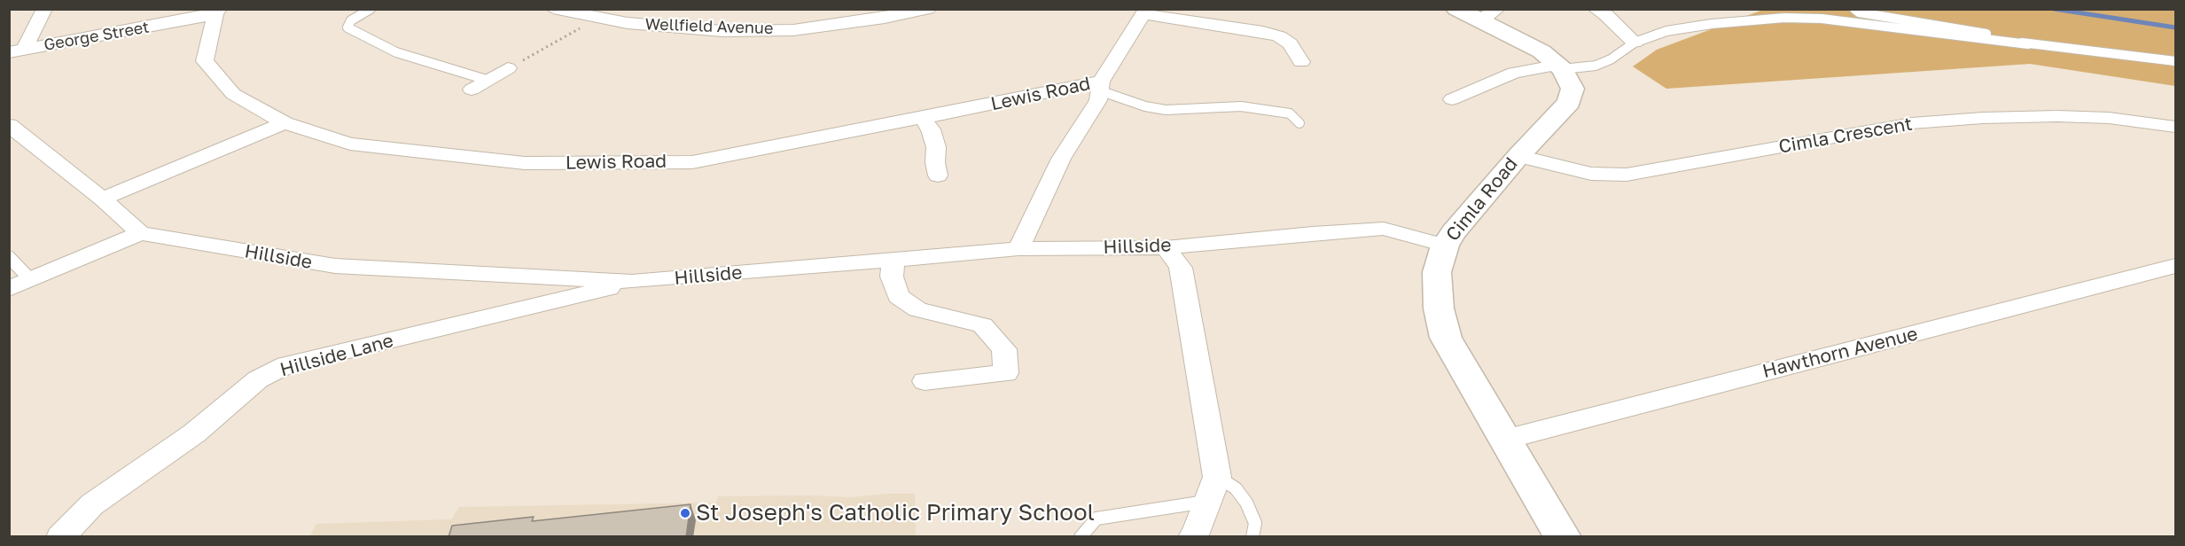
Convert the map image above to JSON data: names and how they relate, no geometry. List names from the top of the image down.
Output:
{
  "streets": {
    "main road": ["Cimla Road"],
    "street": [
      "Wellfield Avenue",
      "George Street",
      "Lewis Road",
      "Cimla Crescent",
      "Hillside",
      "Hawthorn Avenue",
      "Hillside Lane"
    ]
  },
  "crossings": [
    ["George Street", "Lewis Road"],
    ["Cimla Crescent", "Cimla Road"],
    ["Cimla Road", "Hillside"],
    ["Cimla Road", "Hawthorn Avenue"],
    ["Hillside", "Hillside Lane"]
  ],
  "places": ["St Joseph's Catholic Primary School"]
}
